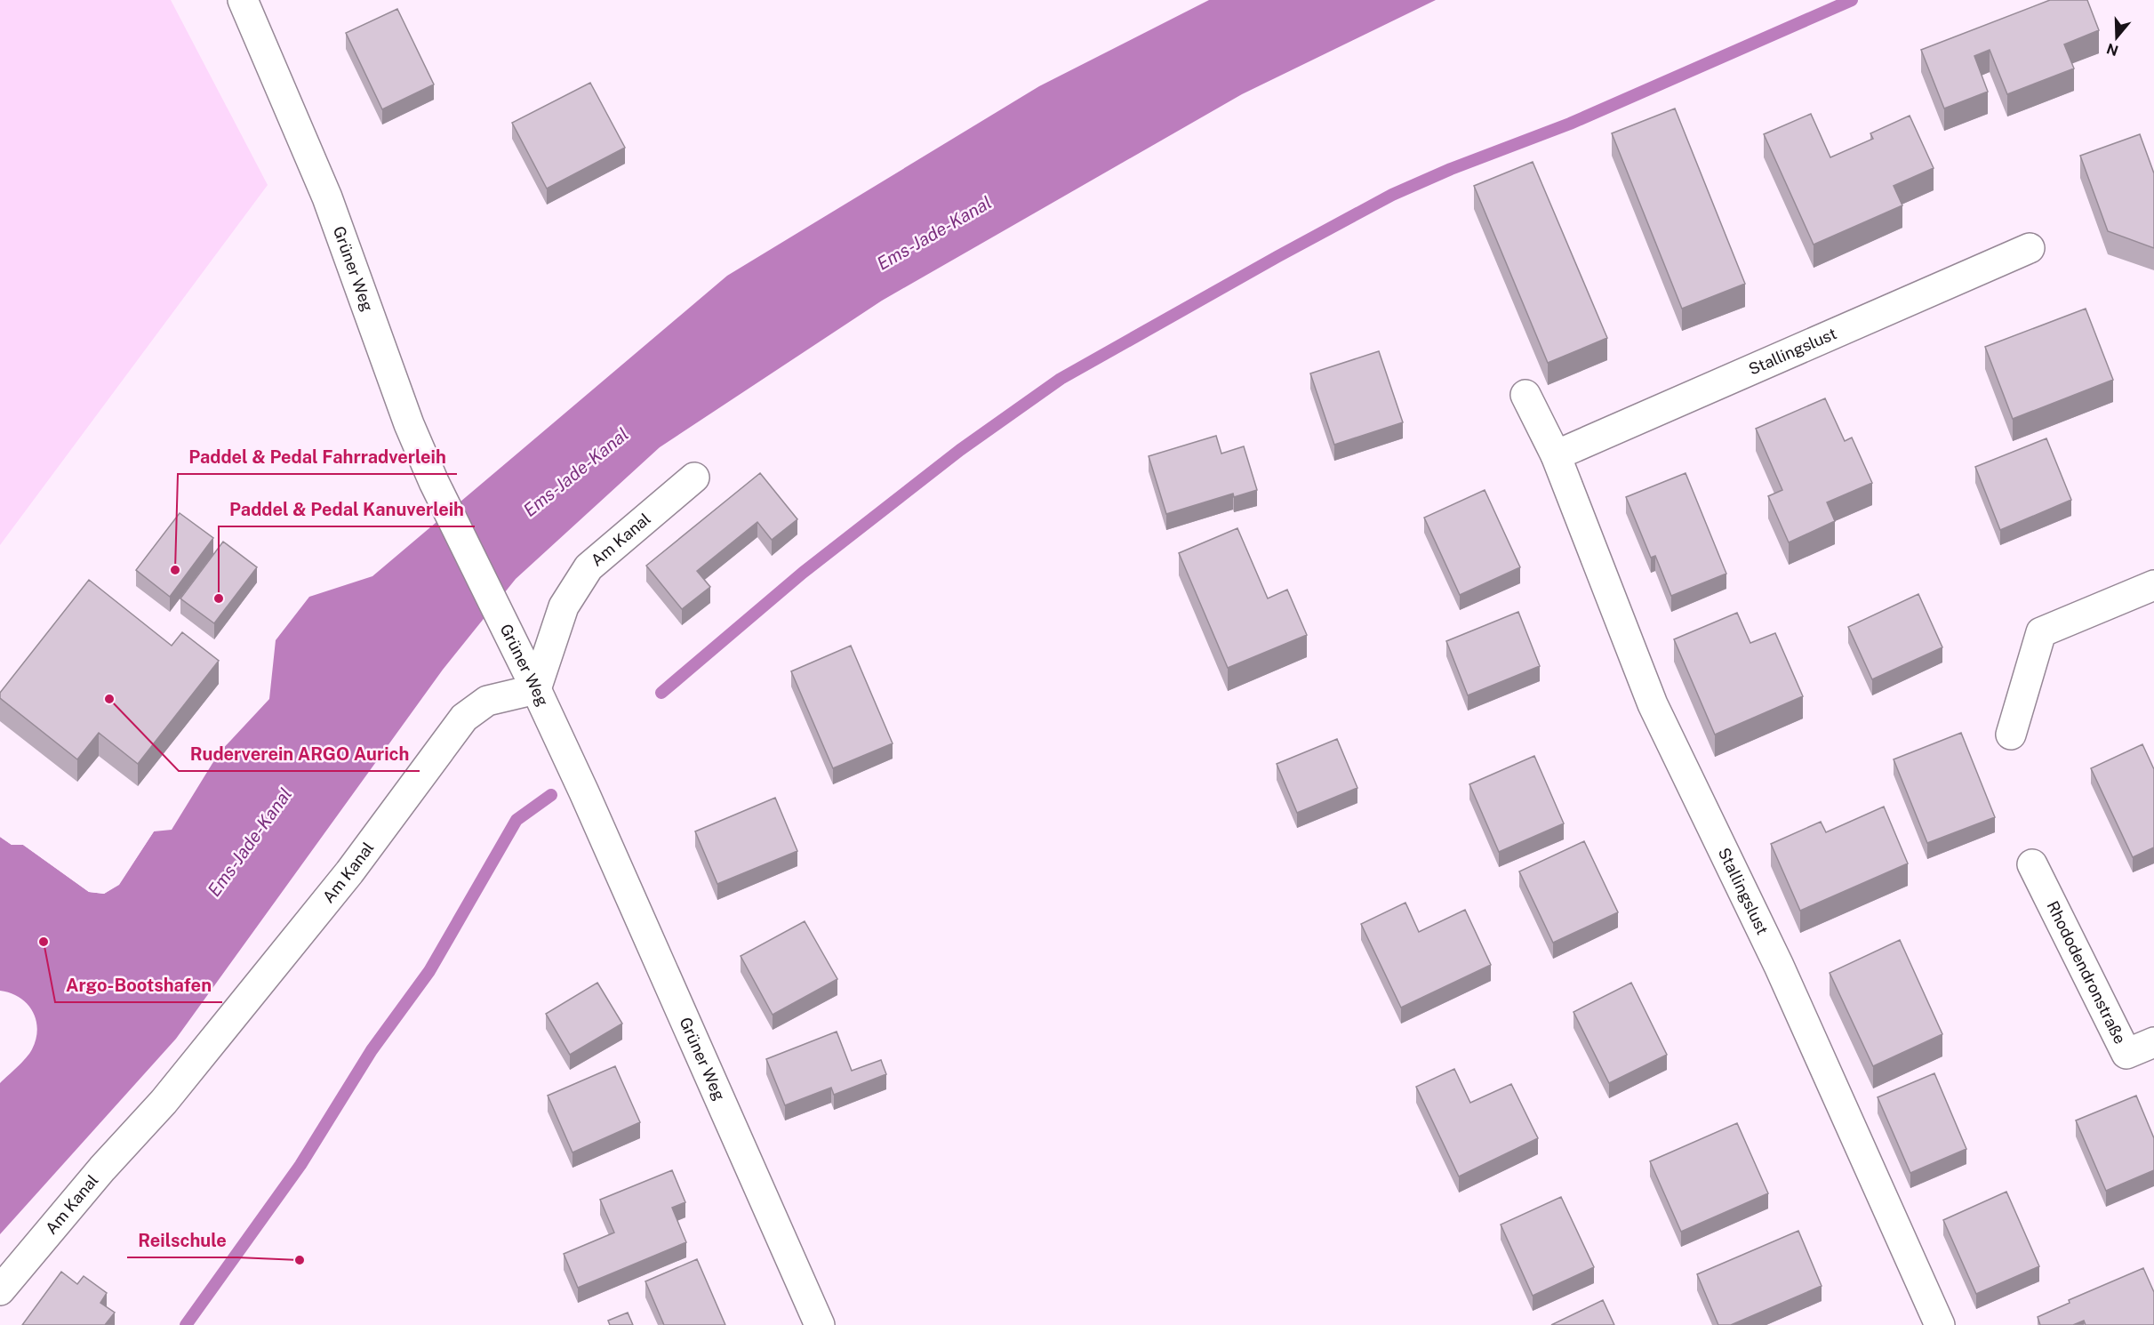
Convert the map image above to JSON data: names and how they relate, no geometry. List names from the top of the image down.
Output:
{
  "streets": {
    "street": [
      "Grüner Weg",
      "Stallingslust",
      "Am Kanal",
      "Rhododendronstraße"
    ]
  },
  "crossings": [
    ["Grüner Weg", "Am Kanal"]
  ],
  "water": ["Ems-Jade-Kanal"],
  "places": [
    "Paddel & Pedal Fahrradverleih",
    "Paddel & Pedal Kanuverleih",
    "Ruderverein ARGO Aurich",
    "Argo-Bootshafen",
    "Reilschule"
  ],
  "north": "bottom"
}
